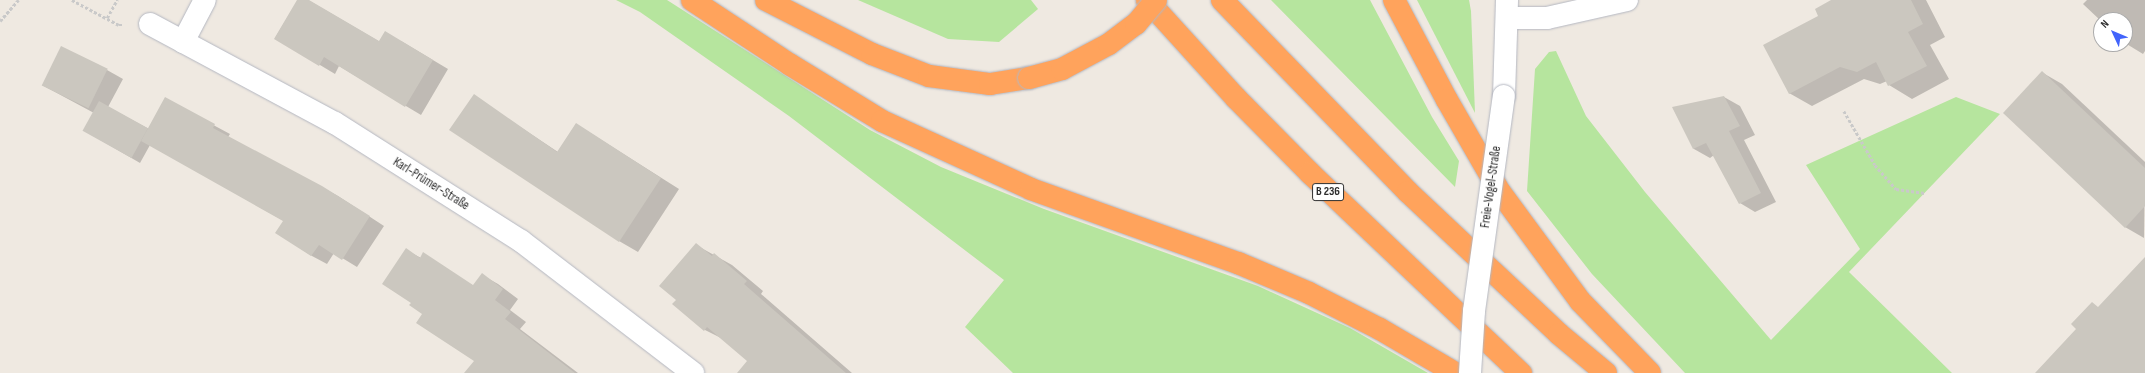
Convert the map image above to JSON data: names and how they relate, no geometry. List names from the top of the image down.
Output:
{
  "streets": {
    "highway": ["B 236"],
    "street": ["Karl-Prümer-Straße", "Freie-Vogel-Straße"]
  },
  "north": "top left"
}
